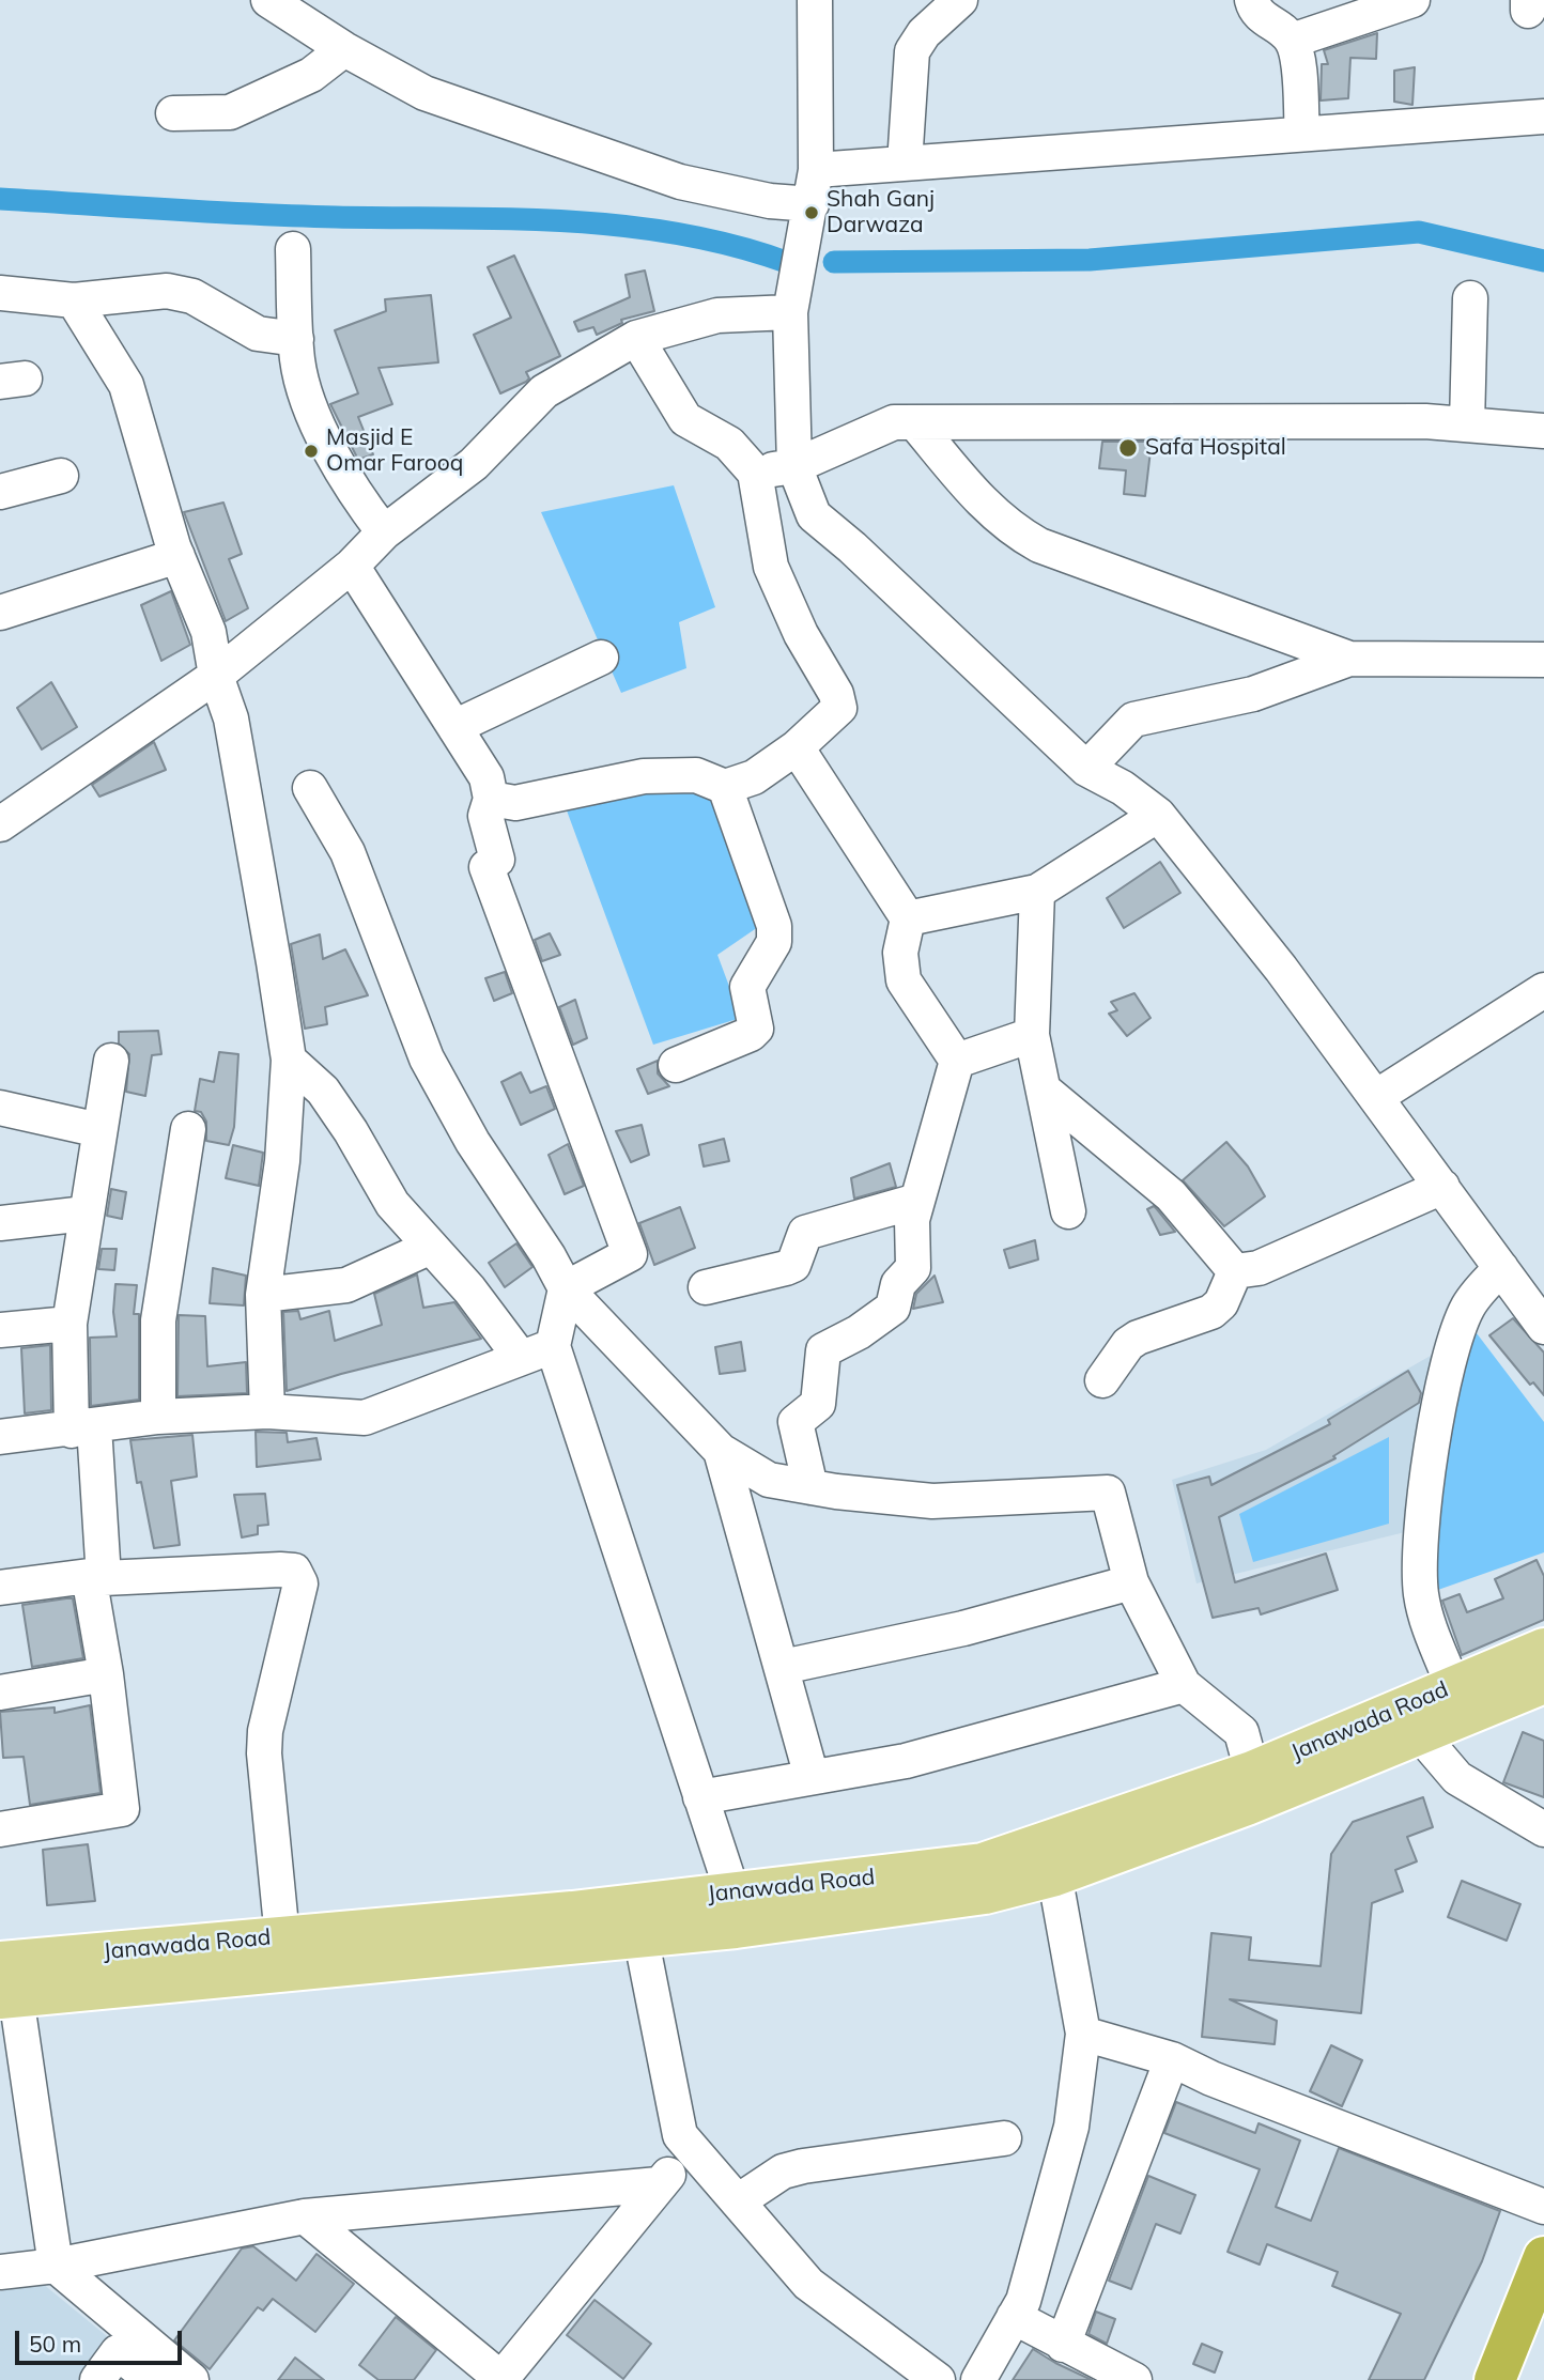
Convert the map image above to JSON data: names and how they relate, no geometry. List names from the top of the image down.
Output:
{
  "streets": {
    "main road": ["Janawada Road"]
  },
  "places": ["Shah Ganj Darwaza", "Safa Hospital", "Masjid E Omar Farooq"],
  "scale_bar": "50 m"
}
